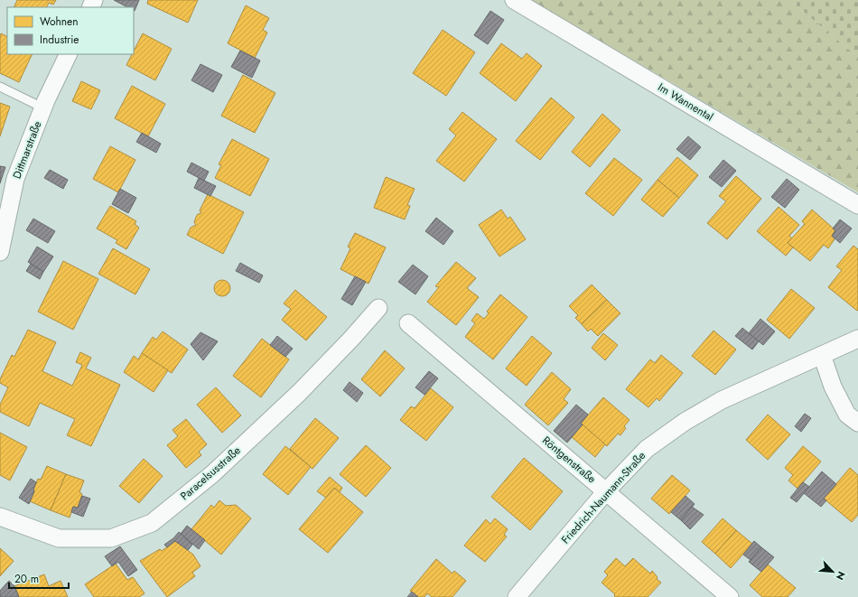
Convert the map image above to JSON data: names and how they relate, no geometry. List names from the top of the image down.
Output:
{
  "streets": {
    "street": [
      "Im Wannental",
      "Dittmarstraße",
      "Röntgenstraße",
      "Paracelsusstraße",
      "Friedrich-Naumann-Straße"
    ]
  },
  "crossings": [
    ["Röntgenstraße", "Friedrich-Naumann-Straße"]
  ],
  "legend": ["Wohnen", "Industrie"],
  "scale_bar": "20 m",
  "north": "bottom right"
}
